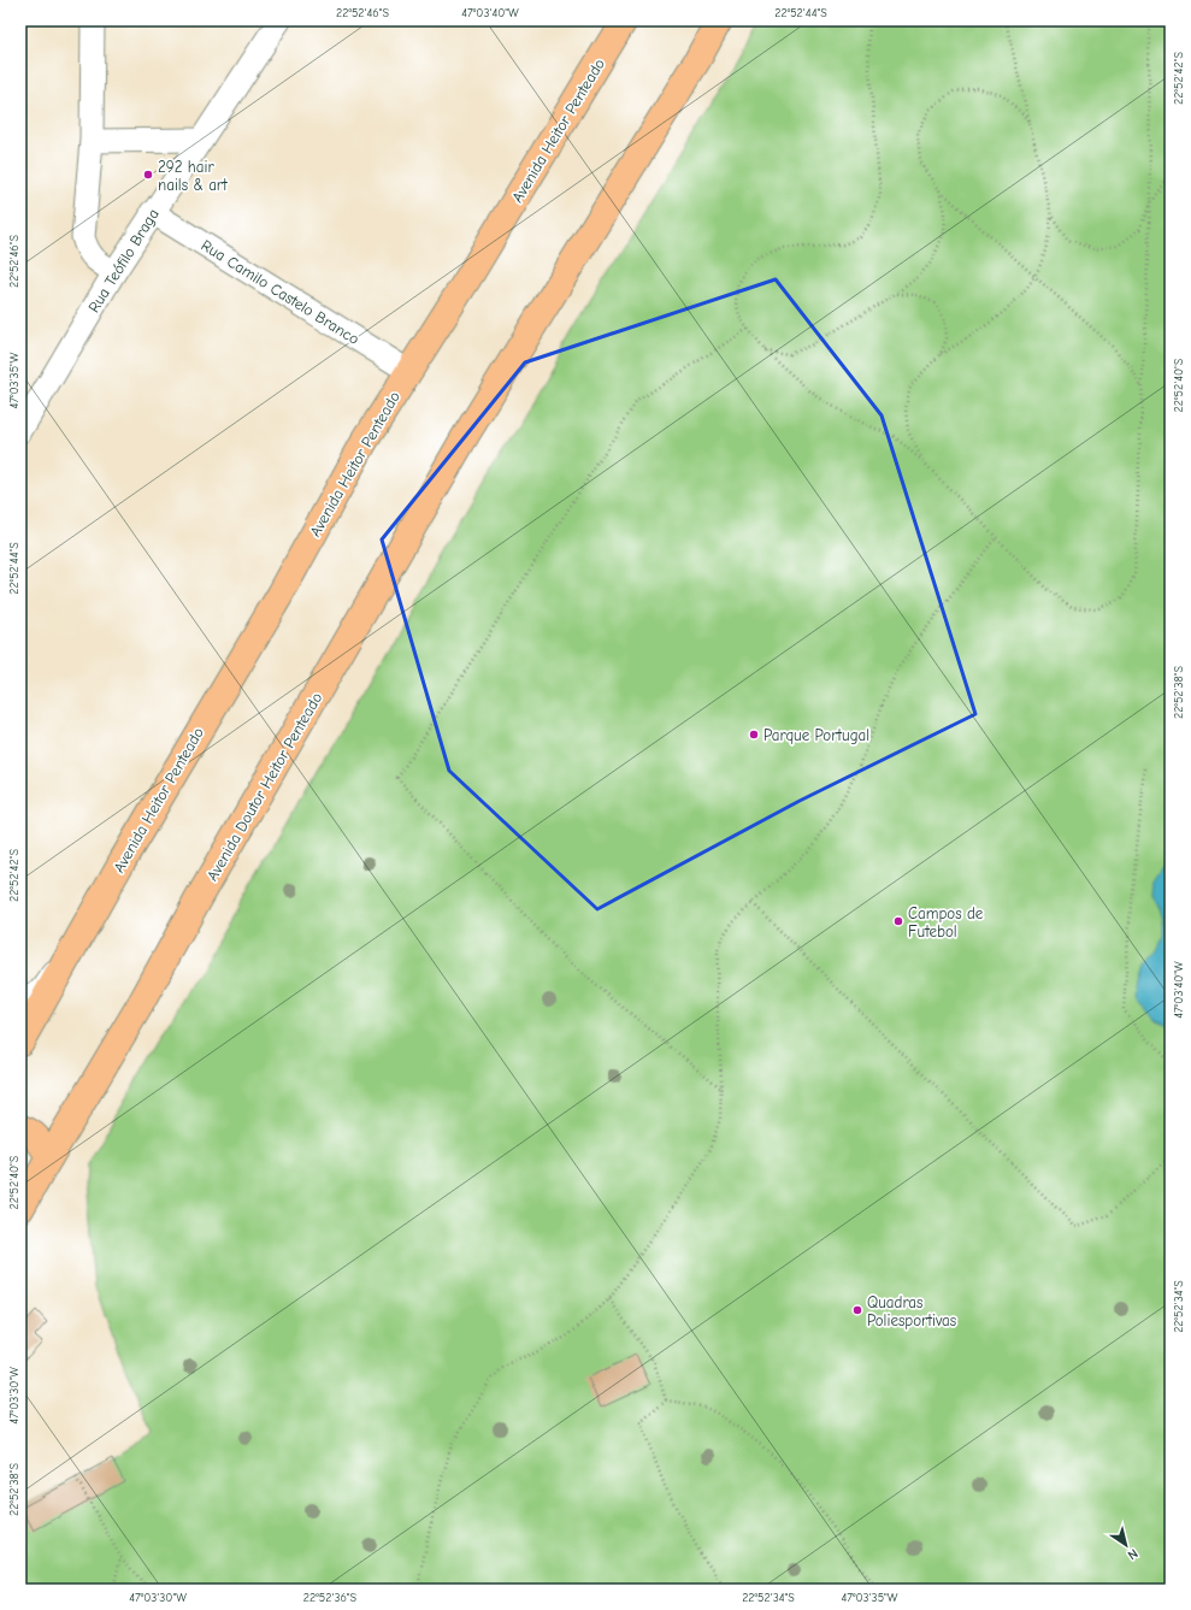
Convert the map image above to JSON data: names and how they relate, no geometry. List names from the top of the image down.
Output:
{
  "streets": {
    "main road": ["Avenida Heitor Penteado", "Avenida Doutor Heitor Penteado"],
    "street": ["Rua Teófilo Braga", "Rua Camilo Castelo Branco"]
  },
  "crossings": [
    ["Avenida Heitor Penteado", "Rua Camilo Castelo Branco"],
    ["Rua Teófilo Braga", "Rua Camilo Castelo Branco"]
  ],
  "places": [
    "292 hair nails & art",
    "Parque Portugal",
    "Campos de Futebol",
    "Quadras Poliesportivas"
  ],
  "north": "bottom right",
  "coordinates": [
    "22°52'46\"S",
    "47°03'40\"W",
    "22°52'44\"S",
    "22°52'42\"S",
    "47°03'35\"W",
    "22°52'40\"S",
    "22°52'38\"S",
    "22°52'34\"S",
    "47°03'30\"W",
    "22°52'36\"S"
  ]
}
